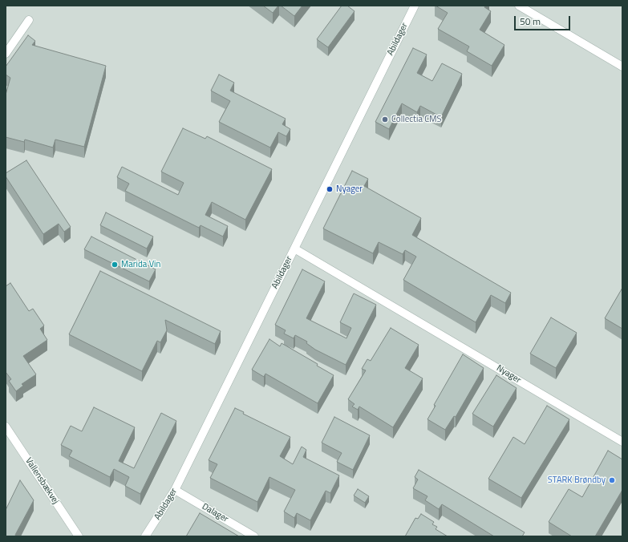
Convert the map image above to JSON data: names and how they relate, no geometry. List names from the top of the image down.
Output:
{
  "streets": {
    "street": [
      "Abildager",
      "Nyager",
      "Vallensbækvej",
      "Dalager"
    ]
  },
  "crossings": [
    ["Abildager", "Nyager"],
    ["Abildager", "Dalager"]
  ],
  "places": [
    "Collectia CMS",
    "Nyager",
    "Marida Vin",
    "STARK Brøndby"
  ],
  "scale_bar": "50 m"
}
